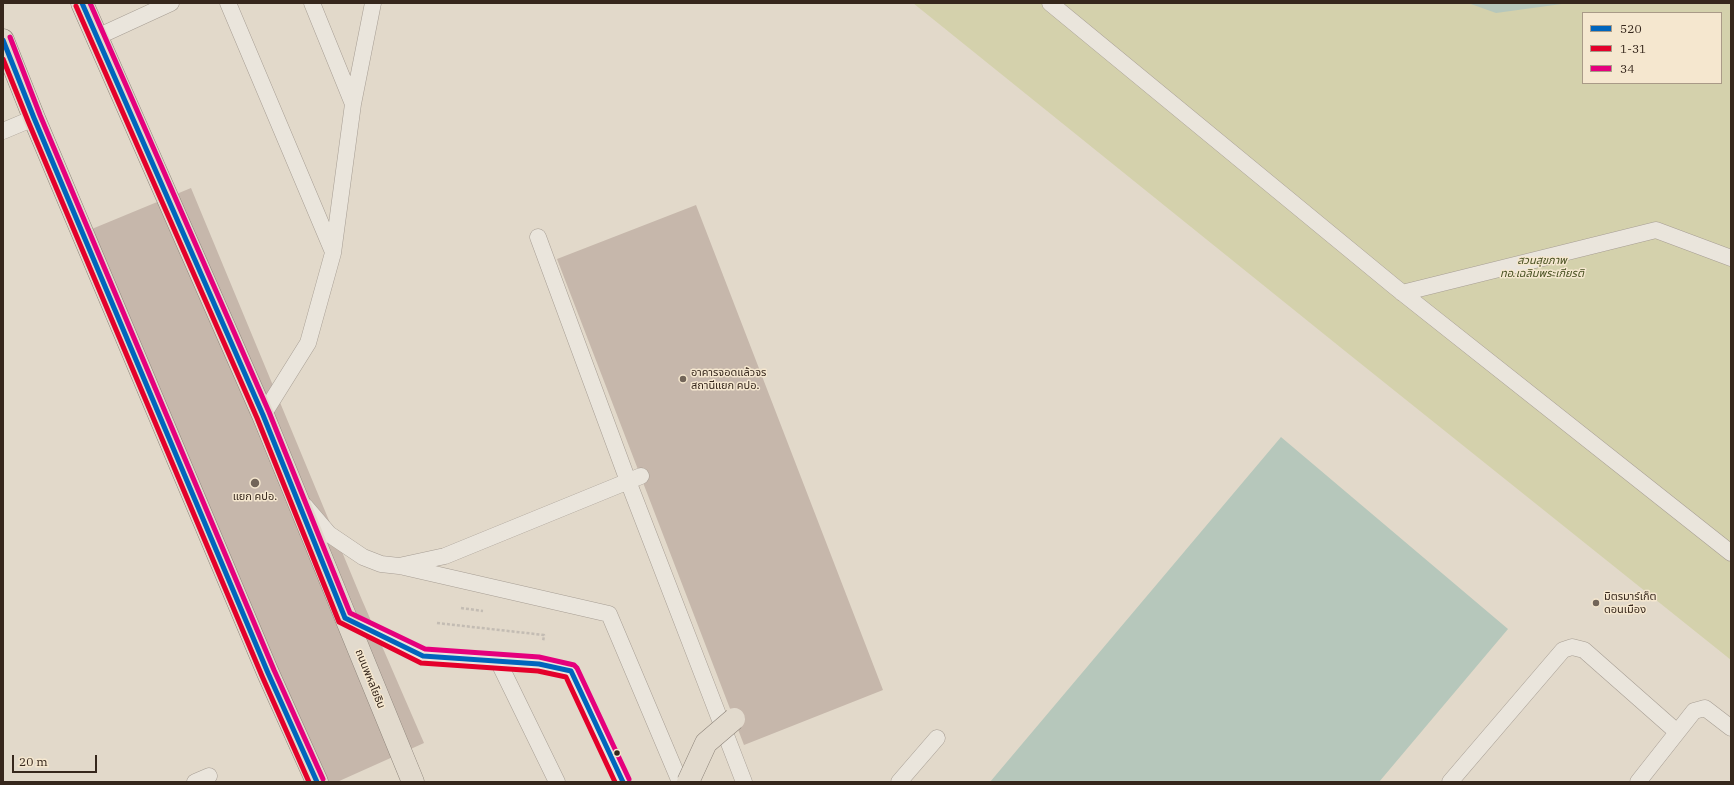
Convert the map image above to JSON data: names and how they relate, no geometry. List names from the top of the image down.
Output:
{
  "streets": {
    "main road": ["ถนนพหลโยธิน"]
  },
  "parks": ["สวนสุขภาพ ทอ.เฉลิมพระเกียรติ"],
  "places": ["อาคารจอดแล้วจร สถานีแยก คปอ.", "แยก คปอ.", "มิตรมาร์เก็ต ดอนเมือง"],
  "lines": ["transit line 520", "transit line 34", "transit line 1-31"],
  "legend": ["520", "1-31", "34"],
  "scale_bar": "20 m"
}
